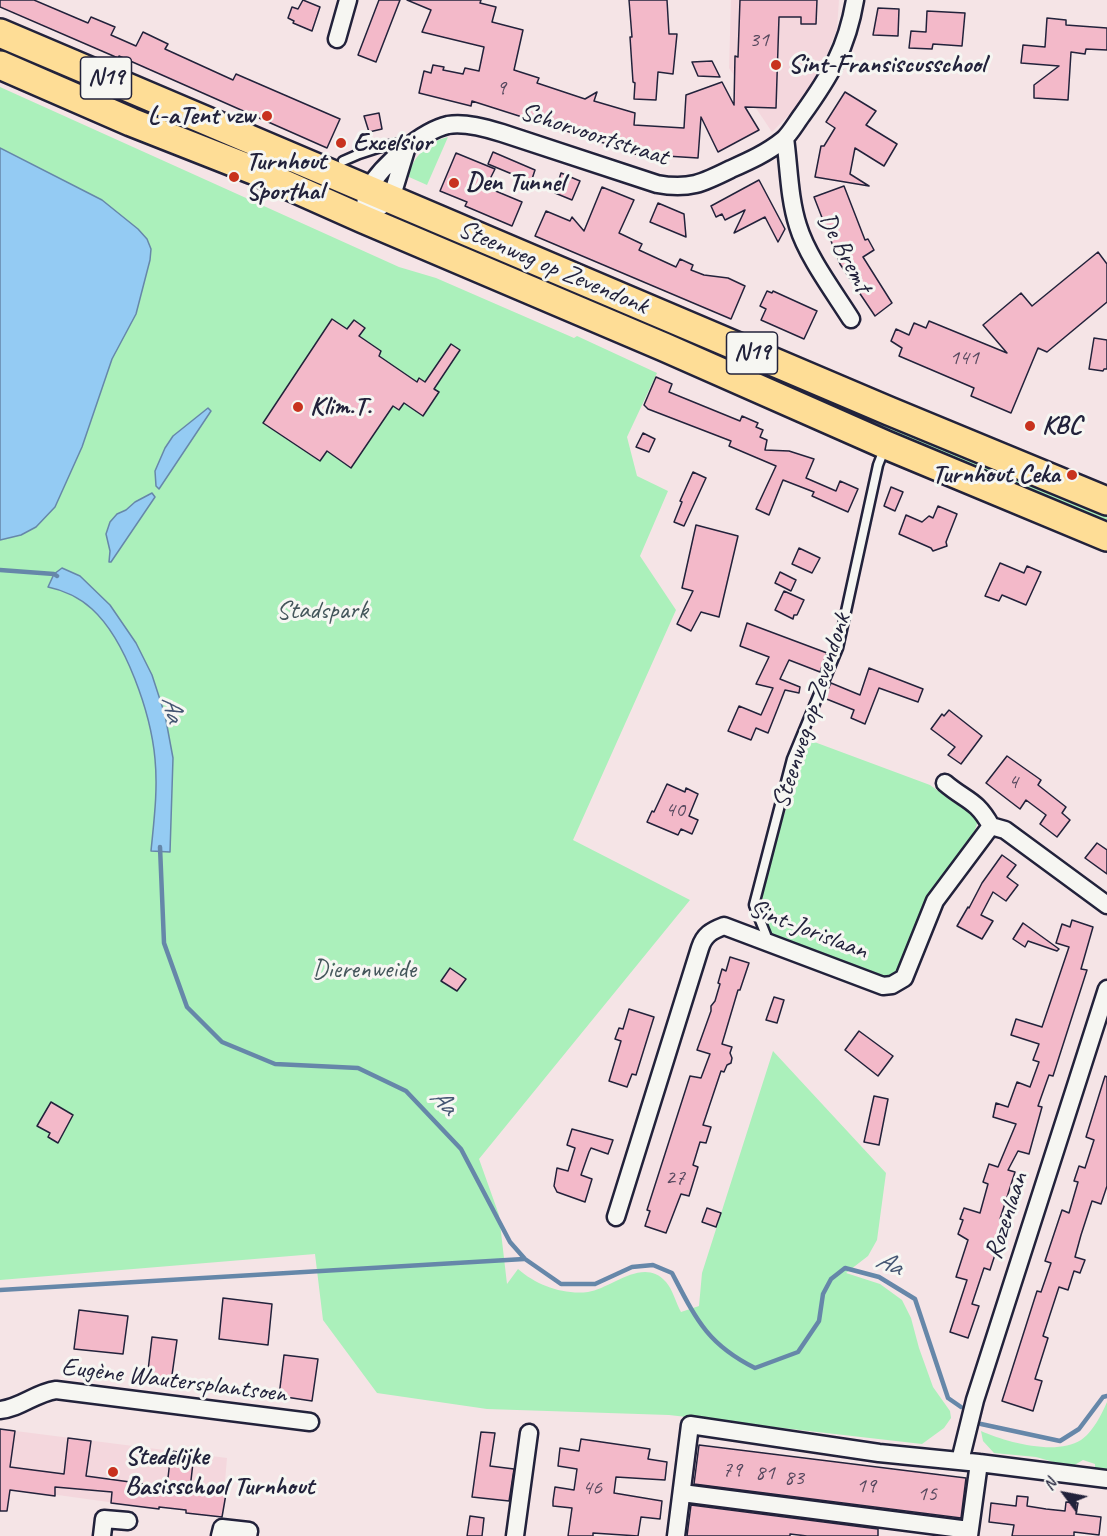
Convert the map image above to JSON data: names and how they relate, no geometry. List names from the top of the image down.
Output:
{
  "streets": {
    "main road": ["N19", "Steenweg op Zevendonk"],
    "street": [
      "Schorvoortstraat",
      "De Bremt",
      "Sint-Jorislaan",
      "Rozenlaan",
      "Eugène Wautersplantsoen"
    ]
  },
  "crossings": [
    ["Schorvoortstraat", "De Bremt"],
    ["Schorvoortstraat", "Steenweg op Zevendonk"],
    ["Steenweg op Zevendonk", "Sint-Jorislaan"]
  ],
  "water": ["Aa"],
  "parks": ["Stadspark", "Dierenweide"],
  "places": [
    "Sint-Fransiscusschool",
    "L-aTent vzw",
    "Excelsior",
    "Turnhout Sporthal",
    "Den Tunnel",
    "Klim.T.",
    "KBC",
    "Turnhout Ceka",
    "Stedelijke Basisschool Turnhout"
  ],
  "house_numbers": [
    "31",
    "9",
    "141",
    "4",
    "40",
    "27",
    "79",
    "81",
    "83",
    "19",
    "46",
    "15"
  ],
  "north": "top left"
}
